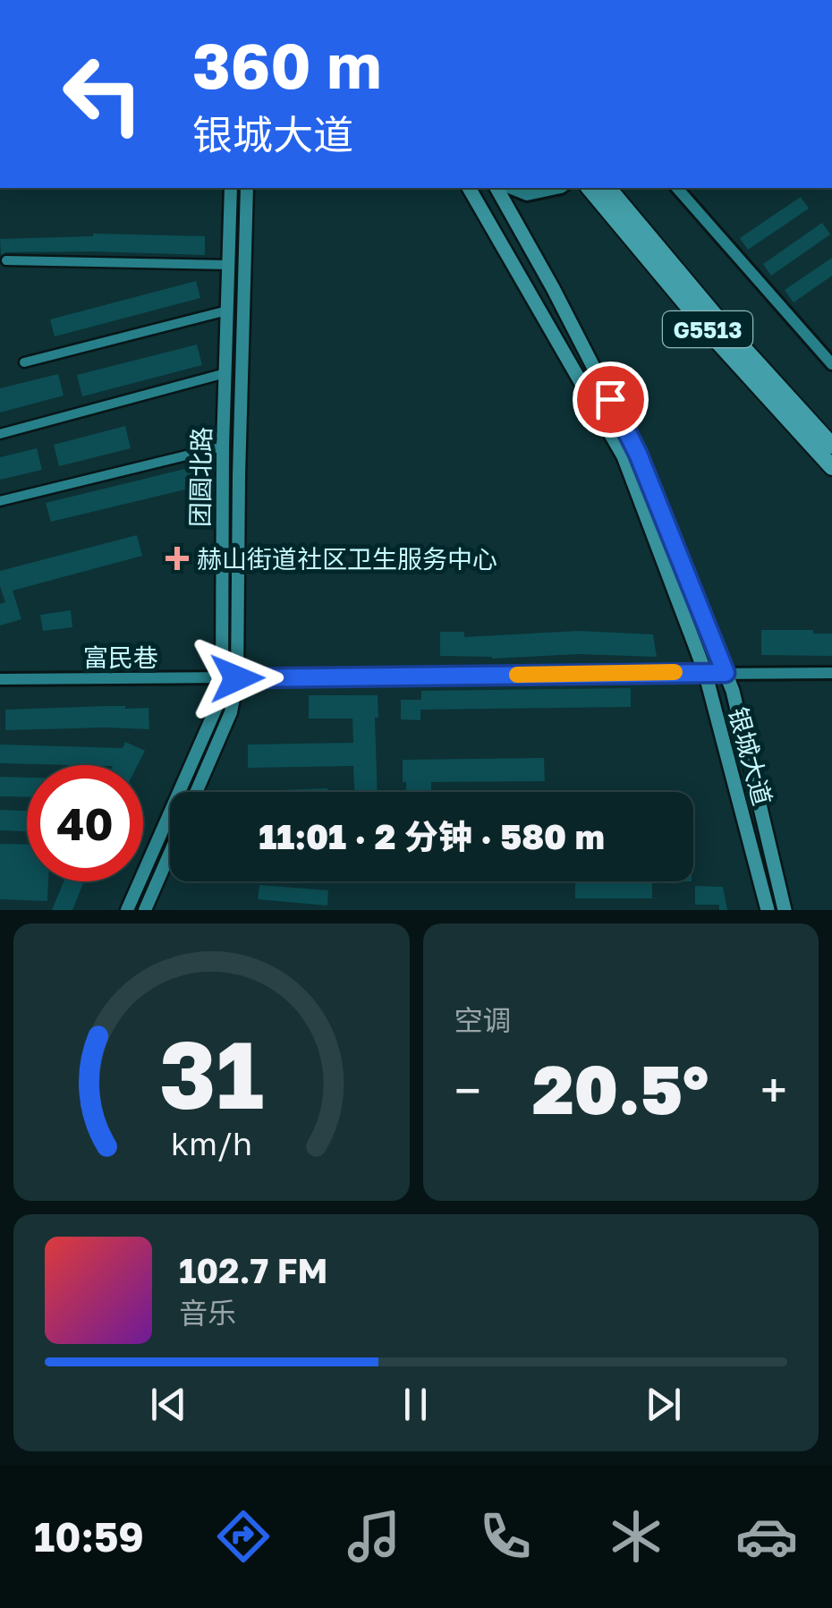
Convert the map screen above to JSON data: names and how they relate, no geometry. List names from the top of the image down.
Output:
{
  "streets": {
    "highway": ["G5513"],
    "main road": ["团圆北路", "银城大道"],
    "street": ["富民巷"]
  },
  "crossings": [
    ["团圆北路", "富民巷"],
    ["富民巷", "银城大道"]
  ],
  "places": {
    "health": ["赫山街道社区卫生服务中心"]
  },
  "page": {
    "turn": ["360 m", "银城大道"],
    "limit": "40",
    "trip": "11:01 · 2 分钟 · 580 m",
    "tile": "空调",
    "heat": ["−", "20.5°", "+"],
    "song": ["102.7 FM", "音乐"],
    "tabs": "10:59",
    "gauge": ["31", "km/h"]
  }
}
